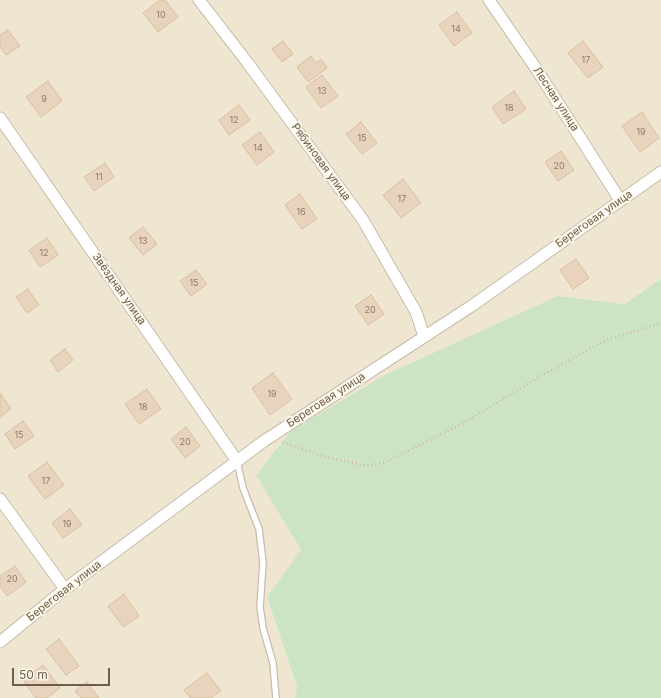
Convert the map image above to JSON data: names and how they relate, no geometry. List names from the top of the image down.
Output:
{
  "streets": {
    "street": [
      "Лесная улица",
      "Рябиновая улица",
      "Береговая улица",
      "Звёздная улица"
    ]
  },
  "crossings": [
    ["Лесная улица", "Береговая улица"],
    ["Рябиновая улица", "Береговая улица"],
    ["Береговая улица", "Звёздная улица"]
  ],
  "house_numbers": [
    "10",
    "14",
    "17",
    "13",
    "9",
    "18",
    "12",
    "19",
    "15",
    "14",
    "20",
    "11",
    "17",
    "16",
    "13",
    "12",
    "15",
    "20",
    "19",
    "18",
    "15",
    "20",
    "17",
    "19",
    "20"
  ],
  "scale_bar": "50 m"
}
